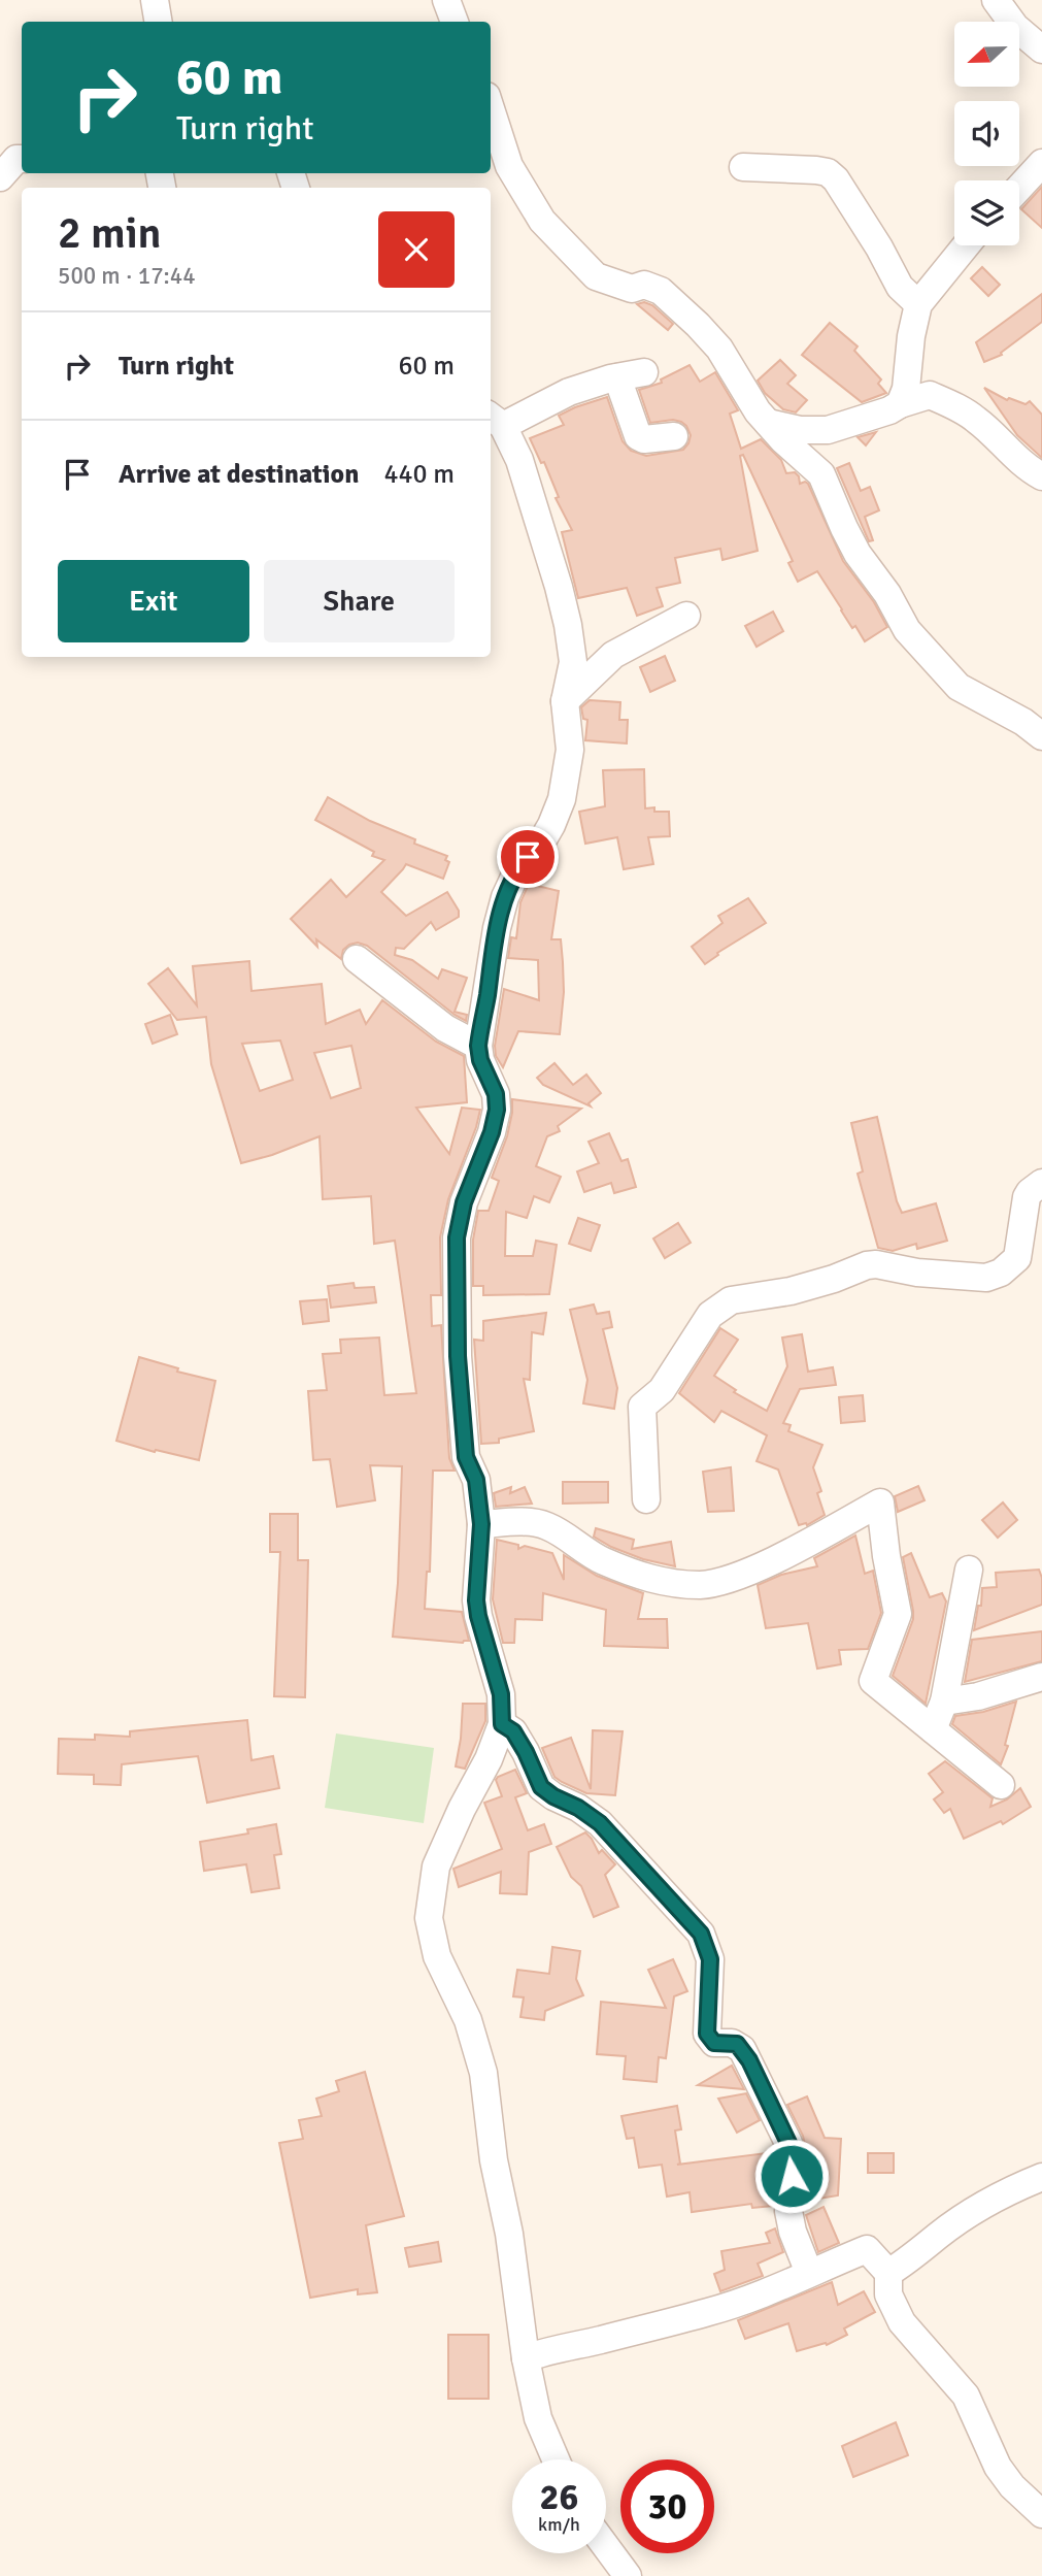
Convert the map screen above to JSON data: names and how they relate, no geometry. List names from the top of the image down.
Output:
{
  "north": "left",
  "page": {
    "turn": ["60 m", "Turn right"],
    "heading": ["2 min", "500 m · 17:44"],
    "list": [
      {
        "name": "Turn right",
        "value": "60 m"
      },
      {
        "name": "Arrive at destination",
        "value": "440 m"
      }
    ],
    "buttons": ["Exit", "Share"],
    "speed": "26 km/h",
    "limit": "30"
  }
}
